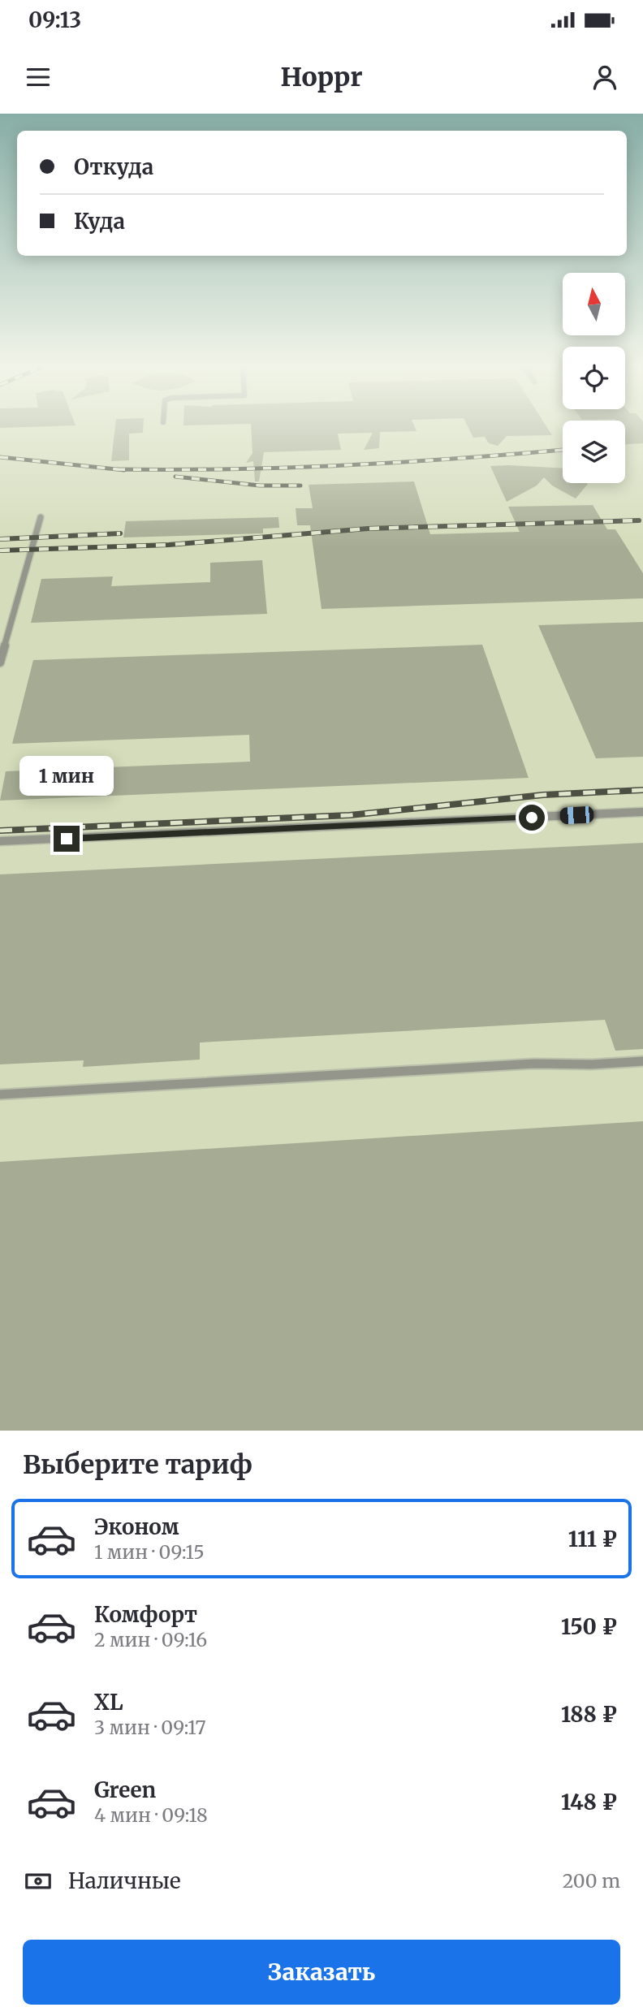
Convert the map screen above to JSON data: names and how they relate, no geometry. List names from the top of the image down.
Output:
{
  "north": "top",
  "page": {
    "status": "09:13",
    "header": "Hoppr",
    "banner": ["Откуда", "Куда"],
    "bubble": "1 мин",
    "heading": "Выберите тариф",
    "list": [
      {
        "name": "Эконом",
        "note": "1 мин · 09:15",
        "value": "111 ₽"
      },
      {
        "name": "Комфорт",
        "note": "2 мин · 09:16",
        "value": "150 ₽"
      },
      {
        "name": "XL",
        "note": "3 мин · 09:17",
        "value": "188 ₽"
      },
      {
        "name": "Green",
        "note": "4 мин · 09:18",
        "value": "148 ₽"
      }
    ],
    "pay": ["Наличные", "200 m"],
    "buttons": "Заказать"
  }
}
